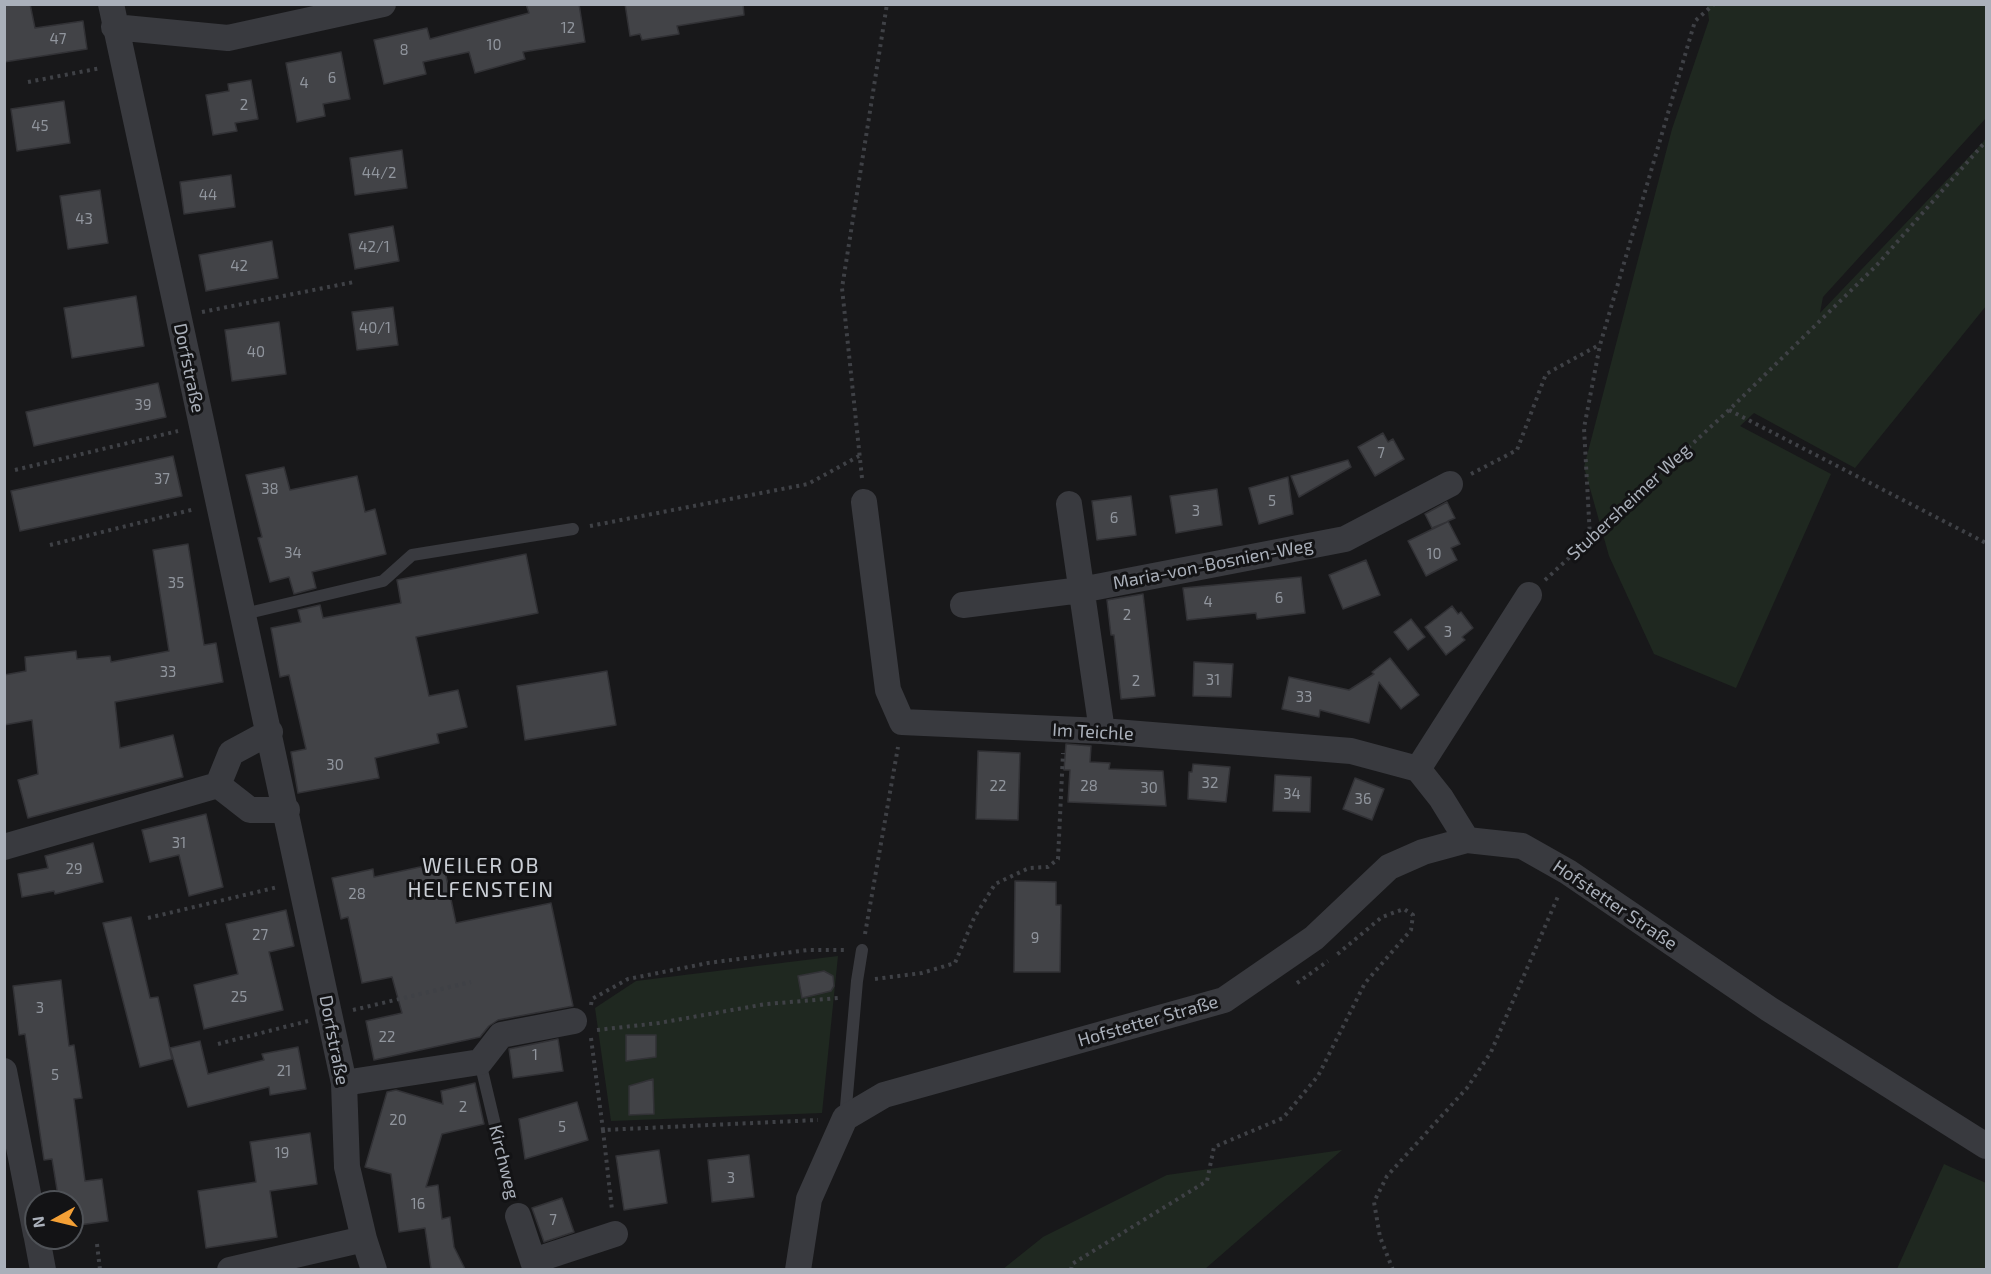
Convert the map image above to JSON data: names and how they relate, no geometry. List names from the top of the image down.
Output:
{
  "streets": {
    "street": [
      "Dorfstraße",
      "Maria-von-Bosnien-Weg",
      "Im Teichle",
      "Hofstetter Straße",
      "Kirchweg"
    ],
    "path": ["Stubersheimer Weg"]
  },
  "districts": ["WEILER OB HELFENSTEIN"],
  "house_numbers": [
    "12",
    "47",
    "10",
    "8",
    "6",
    "4",
    "2",
    "45",
    "44/2",
    "44",
    "43",
    "42/1",
    "42",
    "40/1",
    "40",
    "39",
    "7",
    "37",
    "38",
    "5",
    "3",
    "6",
    "34",
    "10",
    "35",
    "6",
    "4",
    "2",
    "3",
    "33",
    "31",
    "2",
    "33",
    "30",
    "32",
    "22",
    "28",
    "30",
    "34",
    "36",
    "31",
    "29",
    "28",
    "27",
    "9",
    "25",
    "3",
    "22",
    "1",
    "21",
    "5",
    "2",
    "20",
    "5",
    "19",
    "3",
    "16",
    "7"
  ],
  "north": "left"
}
